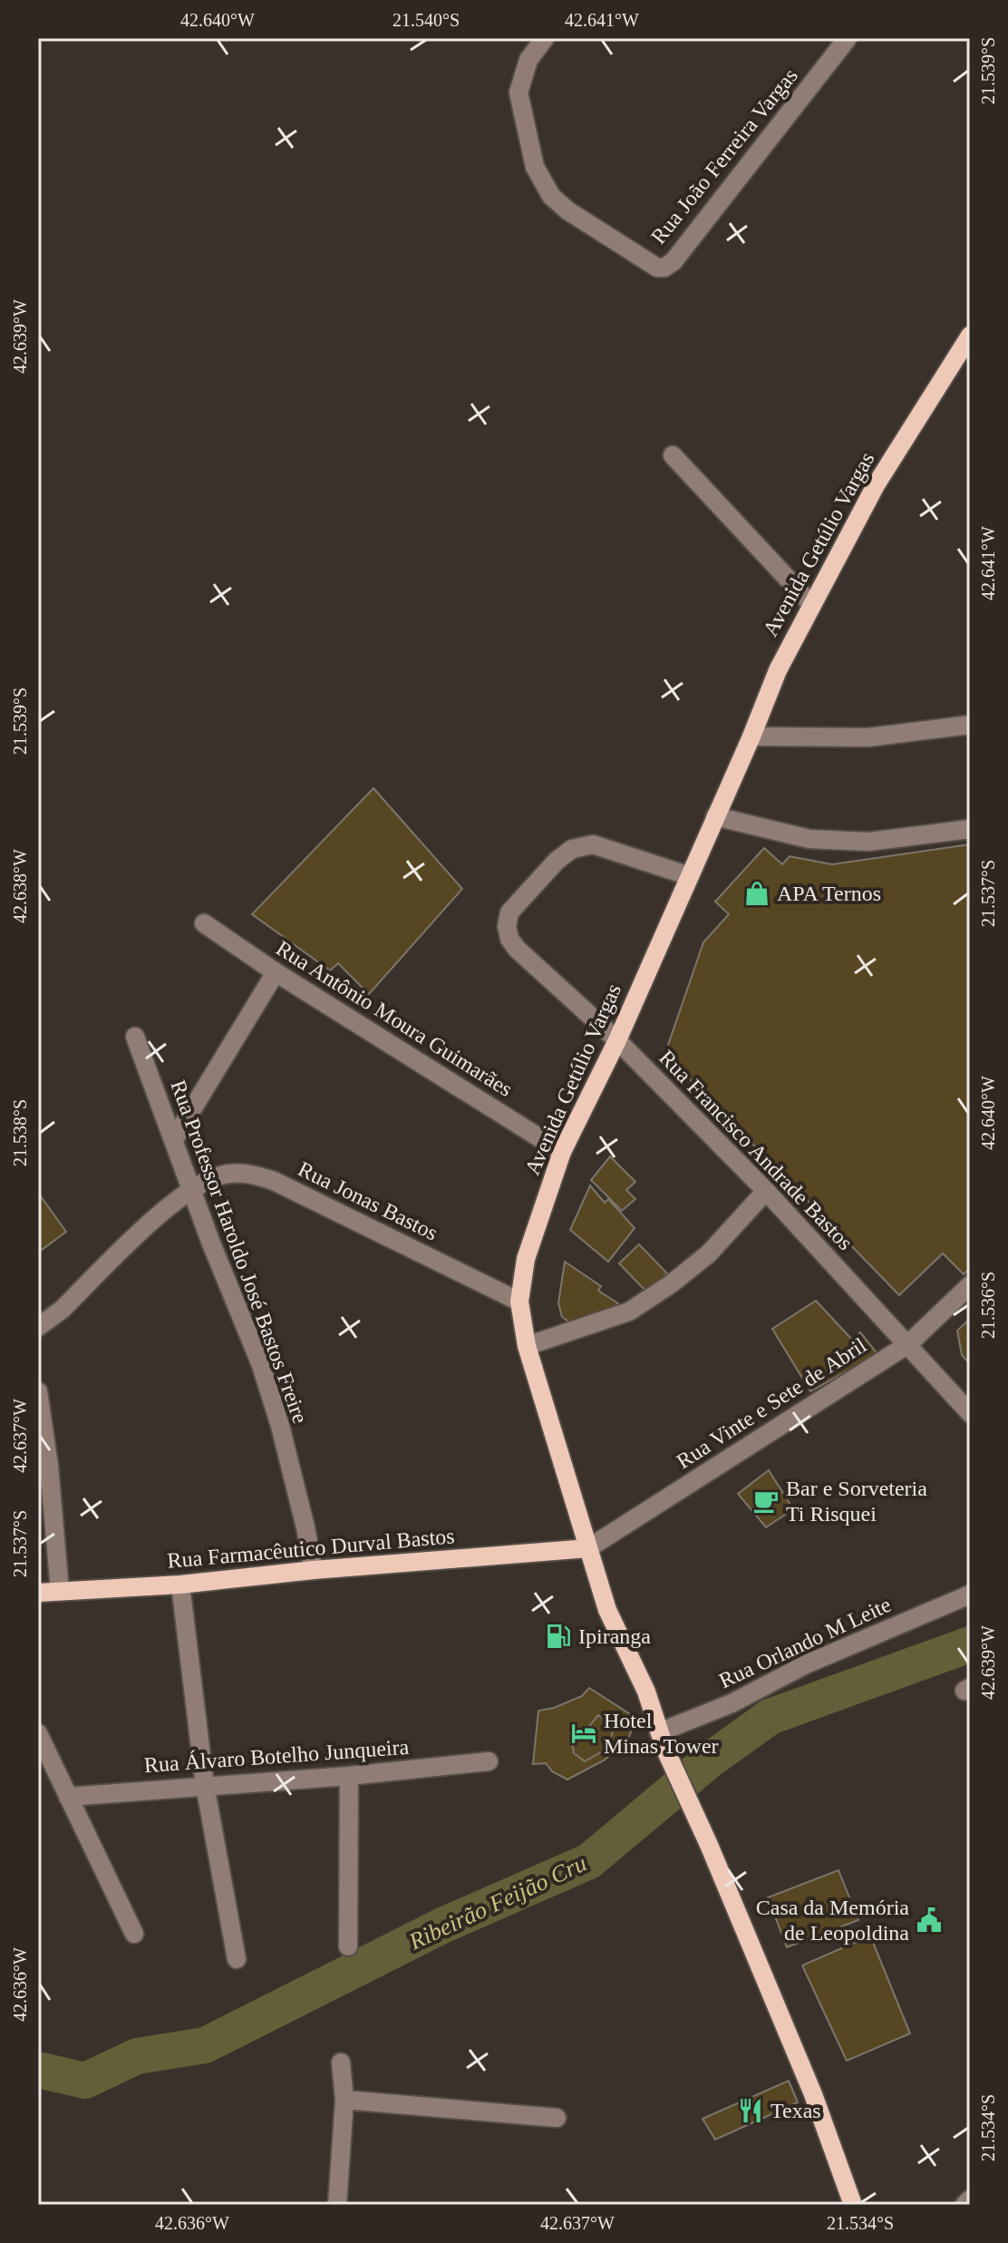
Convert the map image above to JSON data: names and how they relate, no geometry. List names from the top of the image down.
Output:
{
  "streets": {
    "main road": ["Avenida Getúlio Vargas", "Rua Farmacêutico Durval Bastos"],
    "street": [
      "Rua João Ferreira Vargas",
      "Rua Antônio Moura Guimarães",
      "Rua Francisco Andrade Bastos",
      "Rua Jonas Bastos",
      "Rua Professor Haroldo José Bastos Freire",
      "Rua Vinte e Sete de Abril",
      "Rua Orlando M Leite",
      "Rua Álvaro Botelho Junqueira"
    ]
  },
  "crossings": [
    ["Avenida Getúlio Vargas", "Rua Antônio Moura Guimarães"],
    ["Avenida Getúlio Vargas", "Rua Francisco Andrade Bastos"],
    ["Avenida Getúlio Vargas", "Rua Jonas Bastos"],
    ["Avenida Getúlio Vargas", "Rua Vinte e Sete de Abril"],
    ["Avenida Getúlio Vargas", "Rua Farmacêutico Durval Bastos"],
    ["Avenida Getúlio Vargas", "Rua Orlando M Leite"],
    ["Rua Francisco Andrade Bastos", "Rua Vinte e Sete de Abril"],
    ["Rua Jonas Bastos", "Rua Professor Haroldo José Bastos Freire"],
    ["Rua Professor Haroldo José Bastos Freire", "Rua Farmacêutico Durval Bastos"],
    ["Rua Vinte e Sete de Abril", "Rua Farmacêutico Durval Bastos"]
  ],
  "water": ["Ribeirão Feijão Cru"],
  "places": {
    "shop": ["APA Ternos"],
    "cafe": ["Bar e Sorveteria Ti Risquei"],
    "fuel station": ["Ipiranga"],
    "hotel": ["Hotel Minas Tower"],
    "public building": ["Casa da Memória de Leopoldina"],
    "restaurant": ["Texas"]
  },
  "coordinates": [
    "42.640°W",
    "21.540°S",
    "42.641°W",
    "21.539°S",
    "42.639°W",
    "42.638°W",
    "21.537°S",
    "21.538°S",
    "21.536°S",
    "42.637°W",
    "42.636°W",
    "21.534°S"
  ]
}
